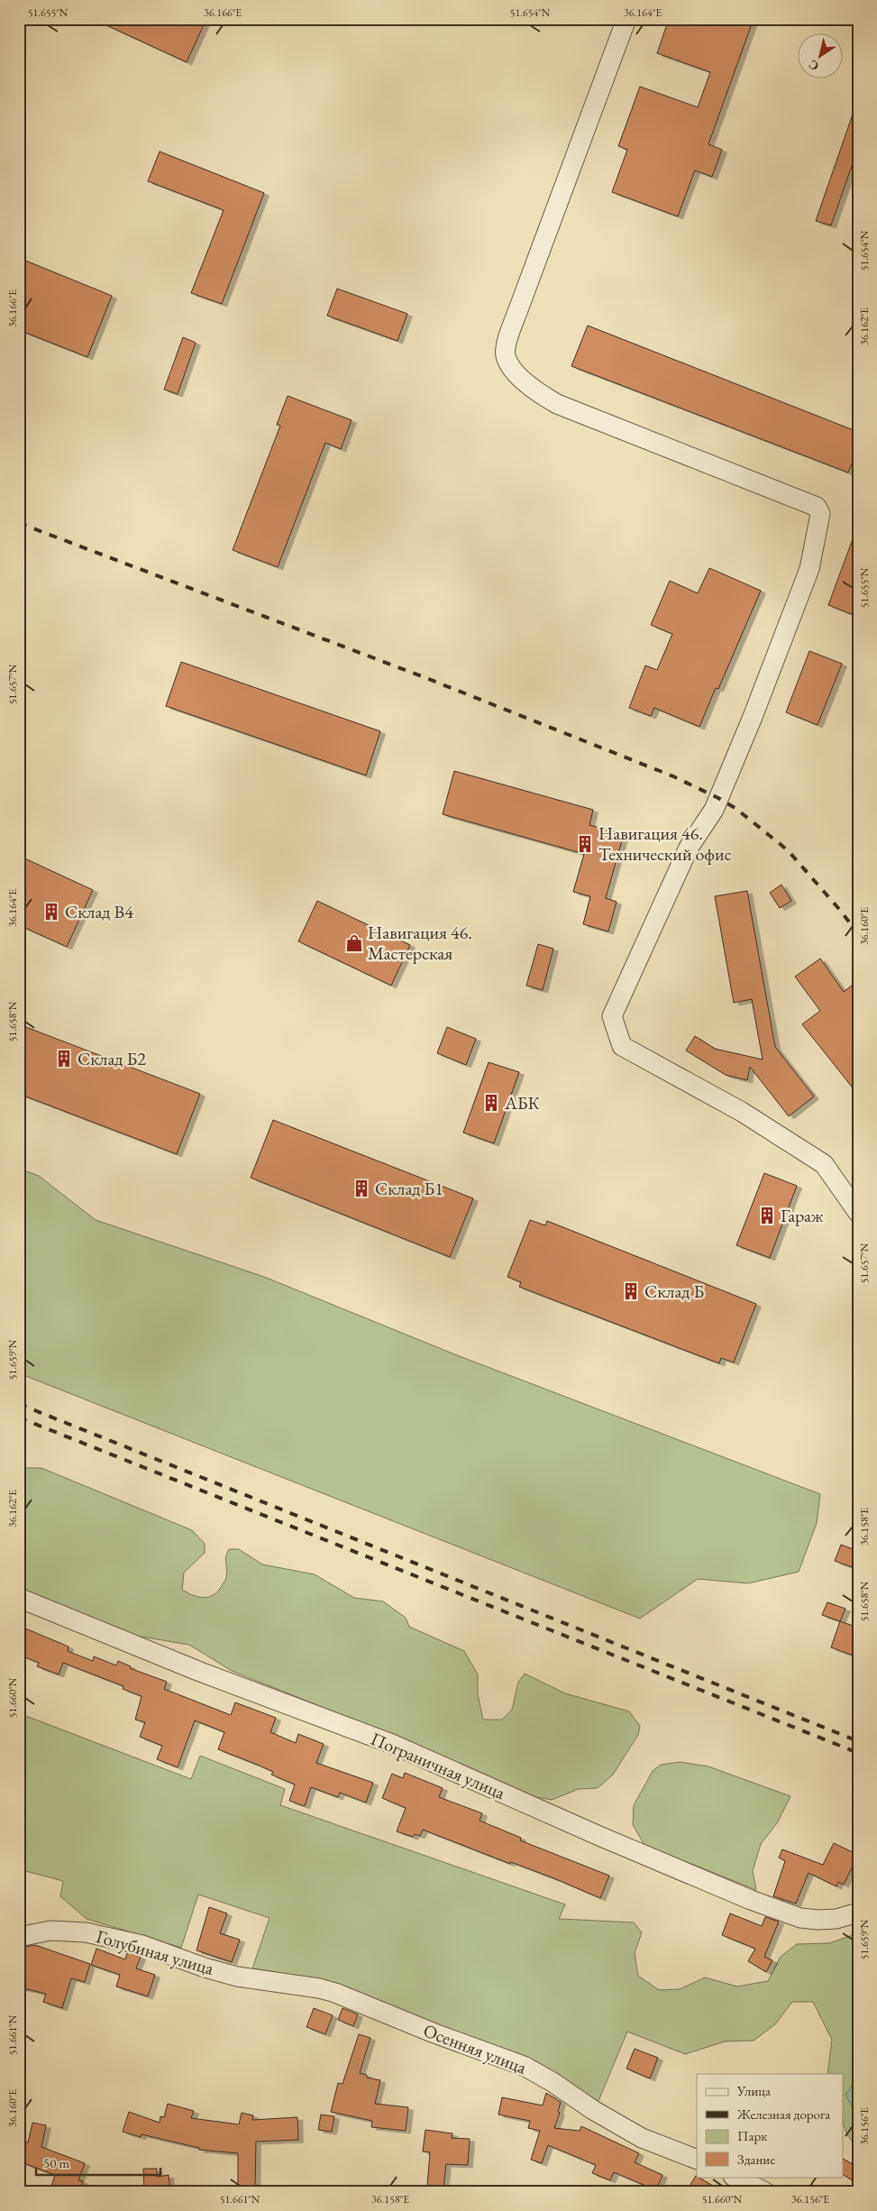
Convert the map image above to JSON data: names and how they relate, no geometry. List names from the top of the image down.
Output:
{
  "streets": {
    "street": ["Пограничная улица", "Голубиная улица", "Осенняя улица"]
  },
  "crossings": [
    ["Голубиная улица", "Осенняя улица"]
  ],
  "places": {
    "building": [
      "Навигация 46. Технический офис",
      "Склад В4",
      "Склад Б2",
      "АБК",
      "Склад Б1",
      "Гараж",
      "Склад Б"
    ],
    "shop": ["Навигация 46. Мастерская"]
  },
  "legend": [
    "Улица",
    "Железная дорога",
    "Парк",
    "Здание"
  ],
  "scale_bar": "50 m",
  "north": "bottom left",
  "coordinates": [
    "51.655°N",
    "36.166°E",
    "51.654°N",
    "36.164°E",
    "36.162°E",
    "51.657°N",
    "36.160°E",
    "51.658°N",
    "51.659°N",
    "36.158°E",
    "51.660°N",
    "51.661°N",
    "36.156°E"
  ]
}
